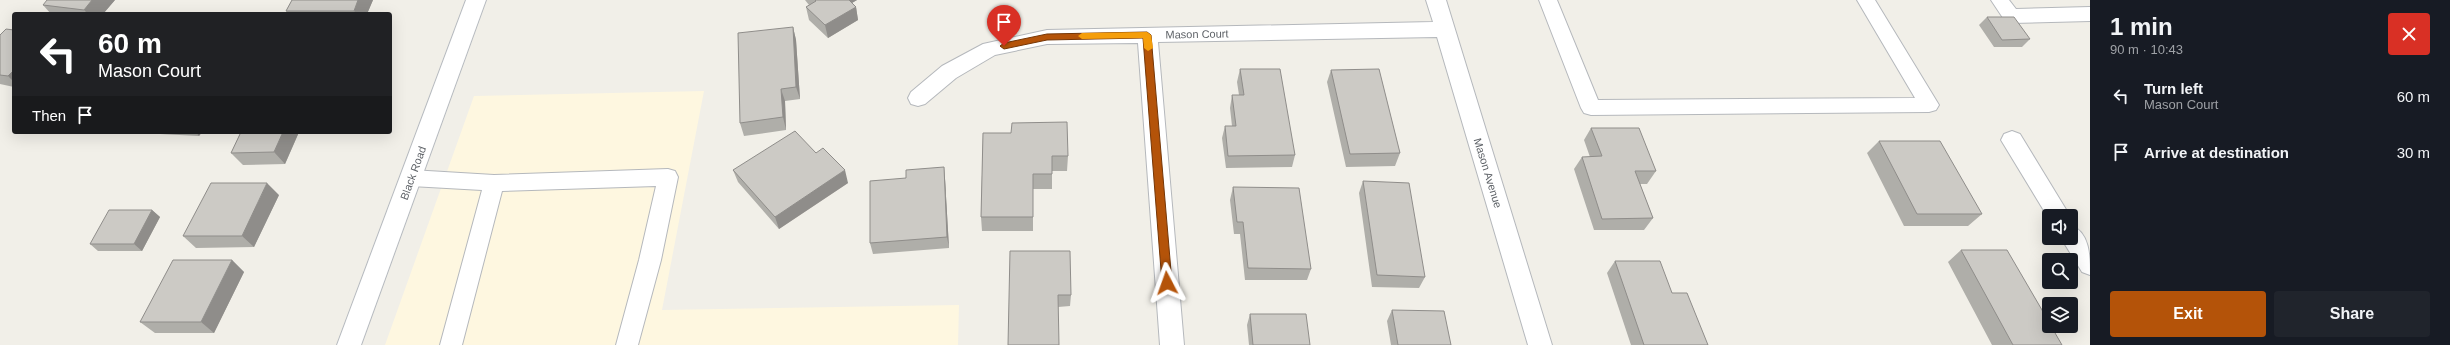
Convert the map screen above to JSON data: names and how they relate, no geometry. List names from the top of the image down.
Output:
{
  "streets": {
    "street": ["Mason Court", "Black Road", "Mason Avenue"]
  },
  "crossings": [
    ["Mason Court", "Mason Avenue"]
  ],
  "page": {
    "heading": ["1 min", "90 m · 10:43"],
    "turn": ["60 m", "Mason Court"],
    "list": [
      {
        "name": "Turn left",
        "note": "Mason Court",
        "value": "60 m"
      },
      {
        "name": "Arrive at destination",
        "value": "30 m"
      }
    ],
    "then": "Then",
    "buttons": ["Exit", "Share"]
  }
}
